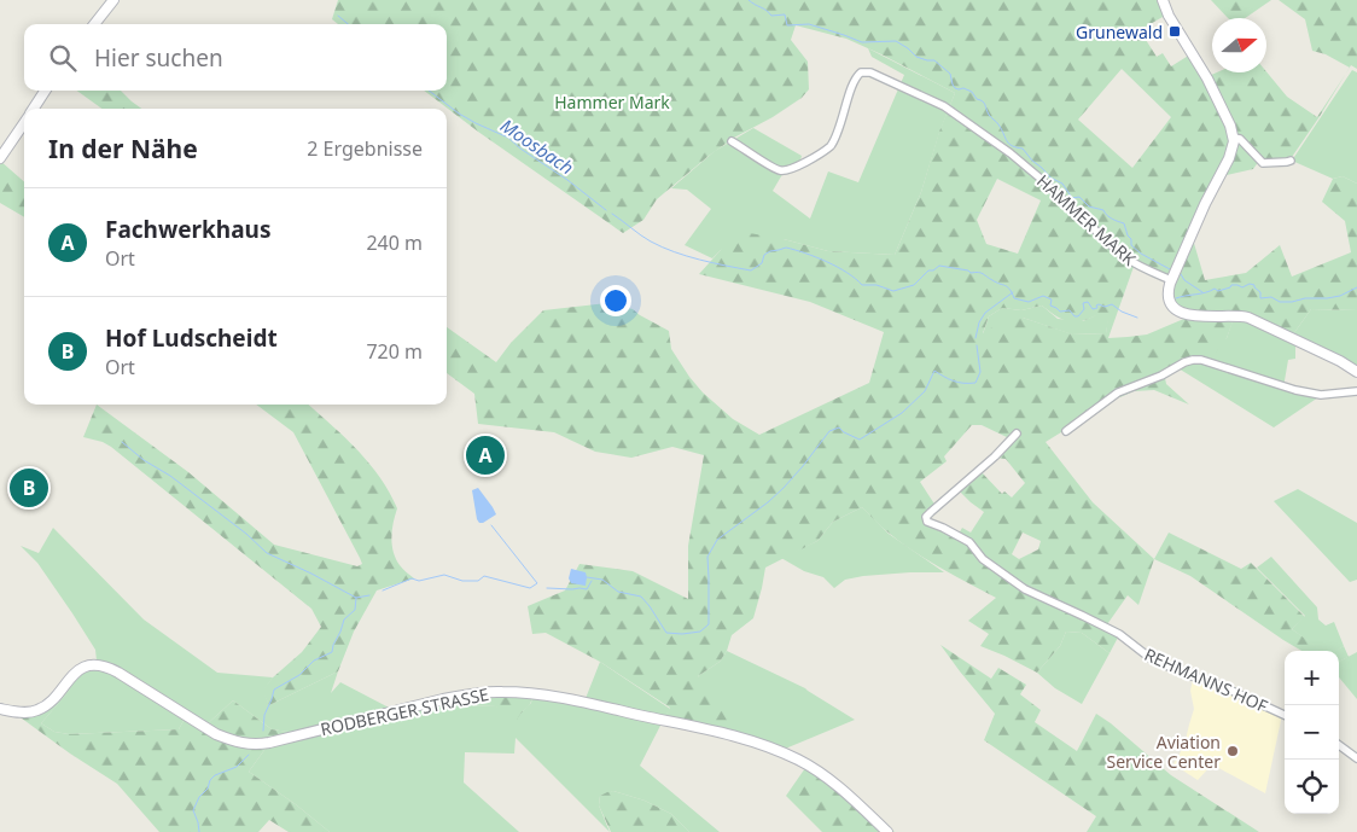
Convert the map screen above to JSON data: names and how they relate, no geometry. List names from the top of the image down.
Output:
{
  "streets": {
    "street": ["HAMMER MARK", "REHMANNS HOF", "RODBERGER STRASSE"]
  },
  "water": ["Moosbach"],
  "parks": ["Hammer Mark"],
  "places": {
    "transit": ["Grunewald"],
    "other": ["Aviation Service Center"]
  },
  "north": "right",
  "page": {
    "search": "Hier suchen",
    "heading": ["In der Nähe", "2 Ergebnisse"],
    "list": [
      {
        "mark": "A",
        "name": "Fachwerkhaus",
        "note": "Ort",
        "value": "240 m"
      },
      {
        "mark": "B",
        "name": "Hof Ludscheidt",
        "note": "Ort",
        "value": "720 m"
      }
    ],
    "pins": ["A", "B"],
    "map_buttons": ["+", "−"]
  }
}
